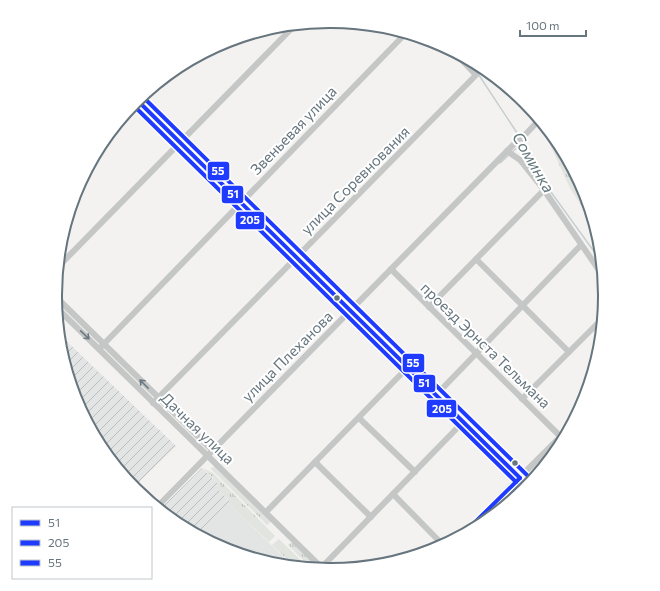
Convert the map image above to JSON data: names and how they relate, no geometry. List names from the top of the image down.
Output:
{
  "streets": {
    "street": [
      "Звеньевая улица",
      "улица Соревнования",
      "проезд Эрнста Тельмана",
      "улица Плеханова",
      "Дачная улица"
    ]
  },
  "crossings": [
    ["Звеньевая улица", "Дачная улица"],
    ["улица Соревнования", "Дачная улица"],
    ["проезд Эрнста Тельмана", "улица Плеханова"],
    ["улица Плеханова", "Дачная улица"]
  ],
  "water": ["Соминка"],
  "lines": ["transit line 55", "transit line 51", "transit line 205"],
  "legend": ["51", "205", "55"],
  "scale_bar": "100 m"
}
